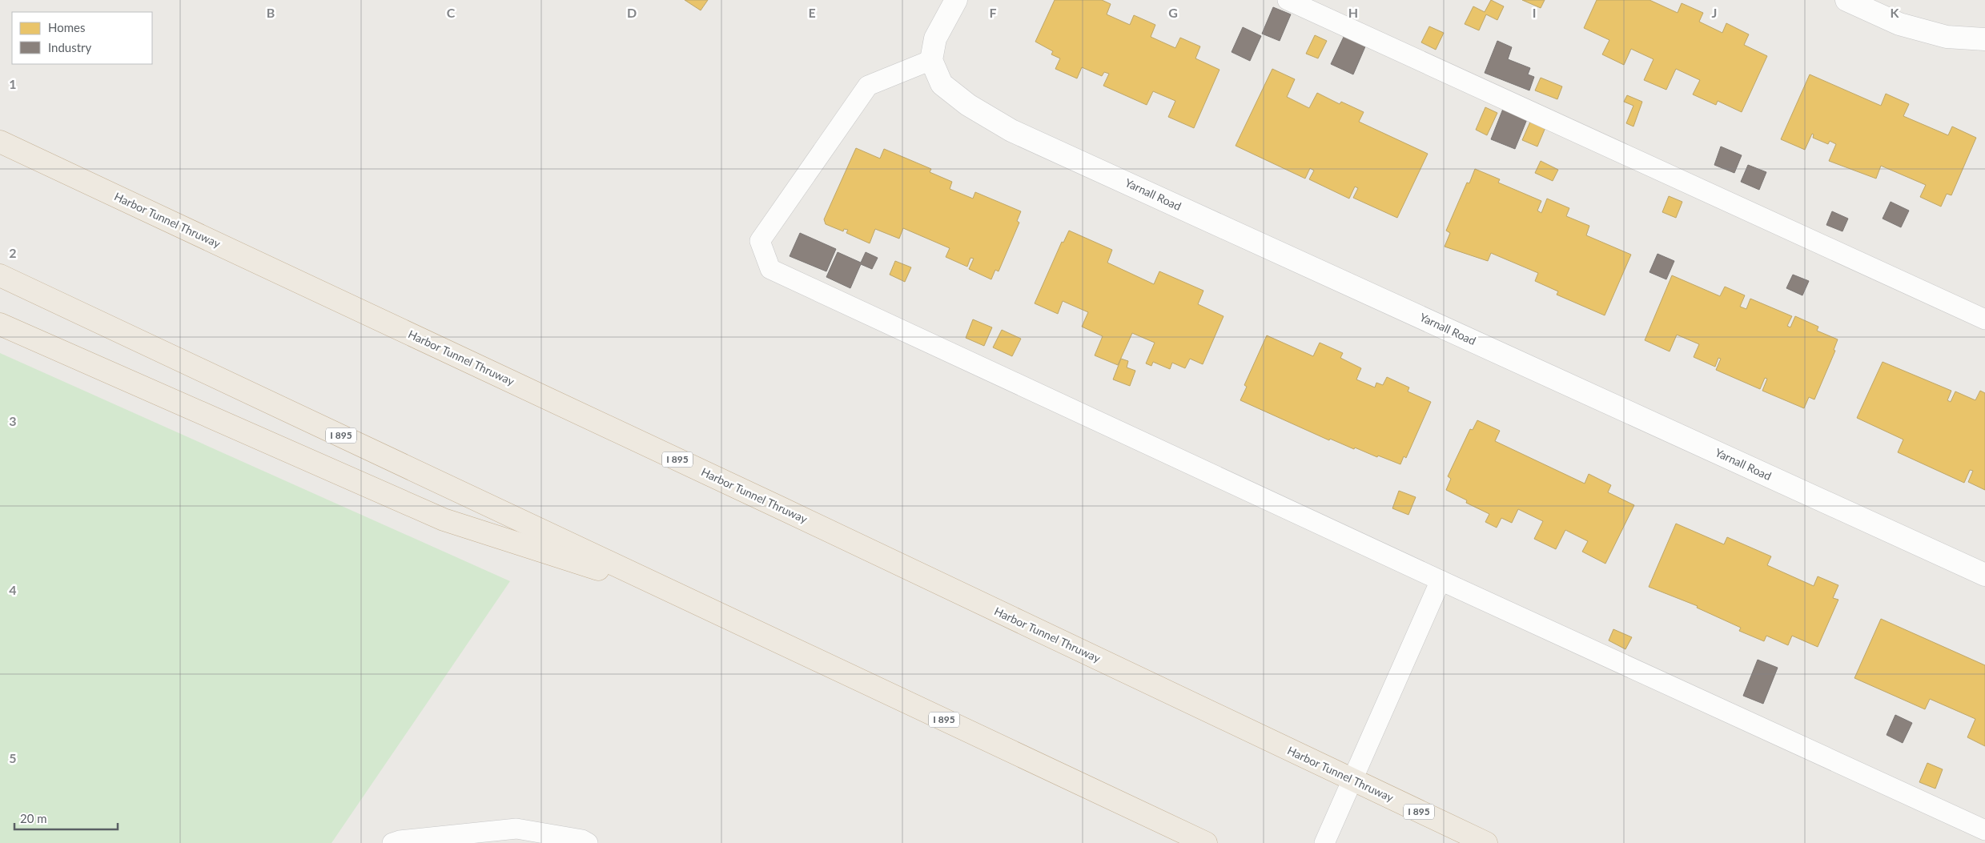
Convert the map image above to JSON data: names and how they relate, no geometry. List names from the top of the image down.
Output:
{
  "streets": {
    "highway": ["Harbor Tunnel Thruway", "I 895"],
    "street": ["Yarnall Road"]
  },
  "legend": ["Homes", "Industry"],
  "scale_bar": "20 m",
  "grid": {
    "columns": [
      "B",
      "C",
      "D",
      "E",
      "F",
      "G",
      "H",
      "I",
      "J",
      "K"
    ],
    "rows": [
      "1",
      "2",
      "3",
      "4",
      "5"
    ]
  }
}
